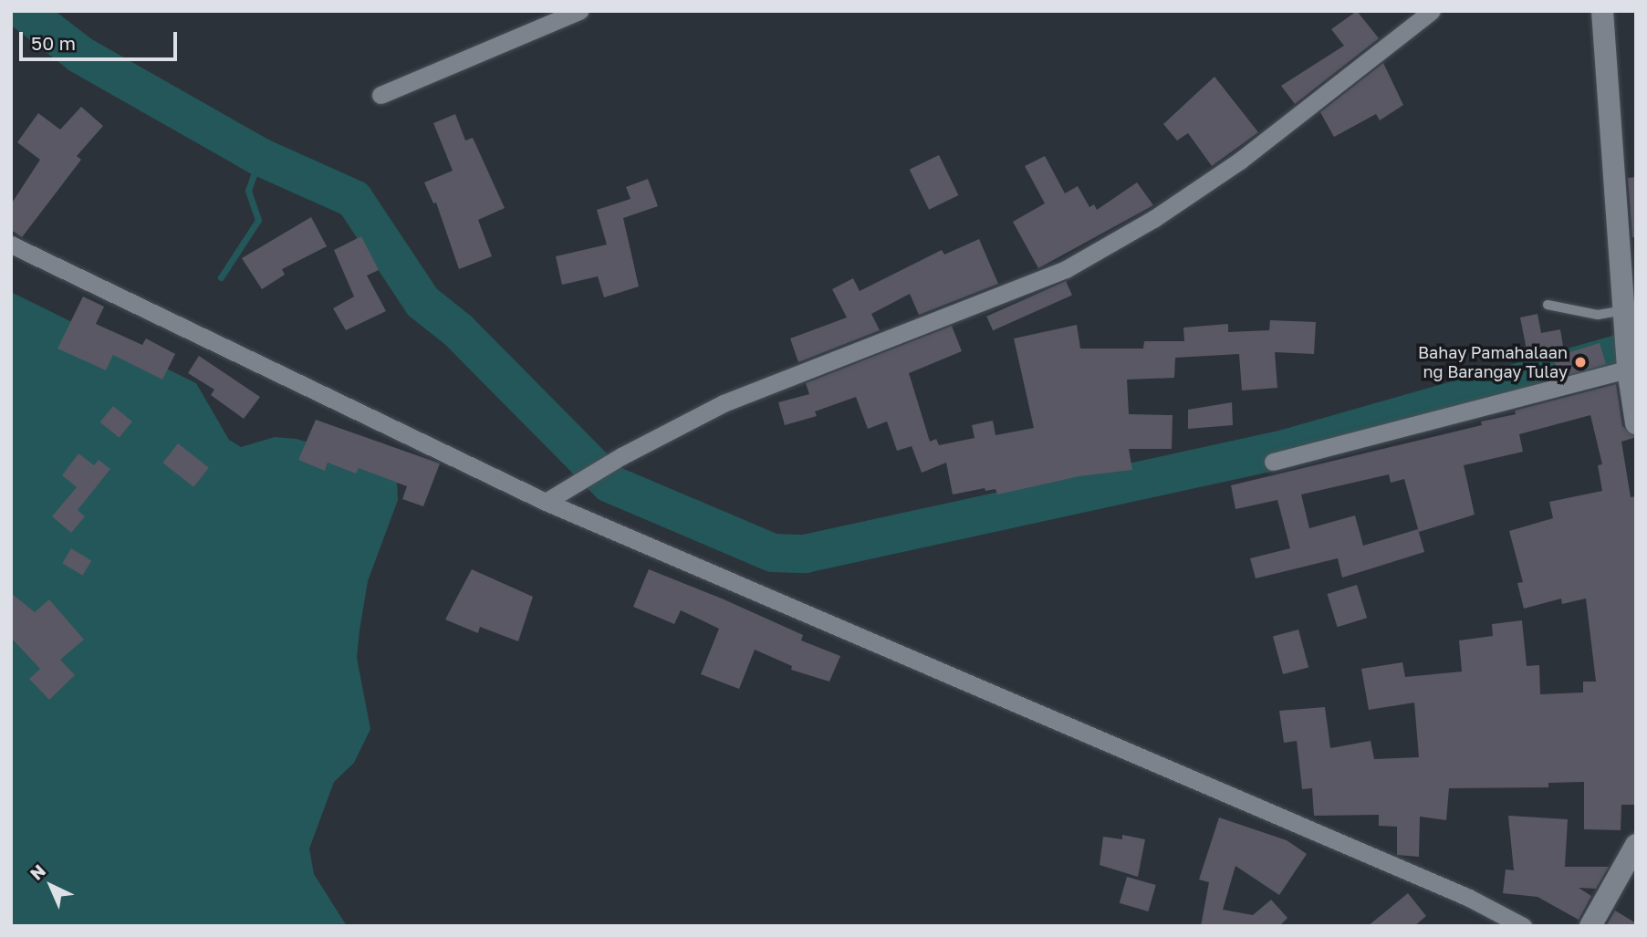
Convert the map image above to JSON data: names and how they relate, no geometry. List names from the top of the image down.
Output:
{
  "places": ["Bahay Pamahalaan ng Barangay Tulay"],
  "scale_bar": "50 m",
  "north": "top left"
}
